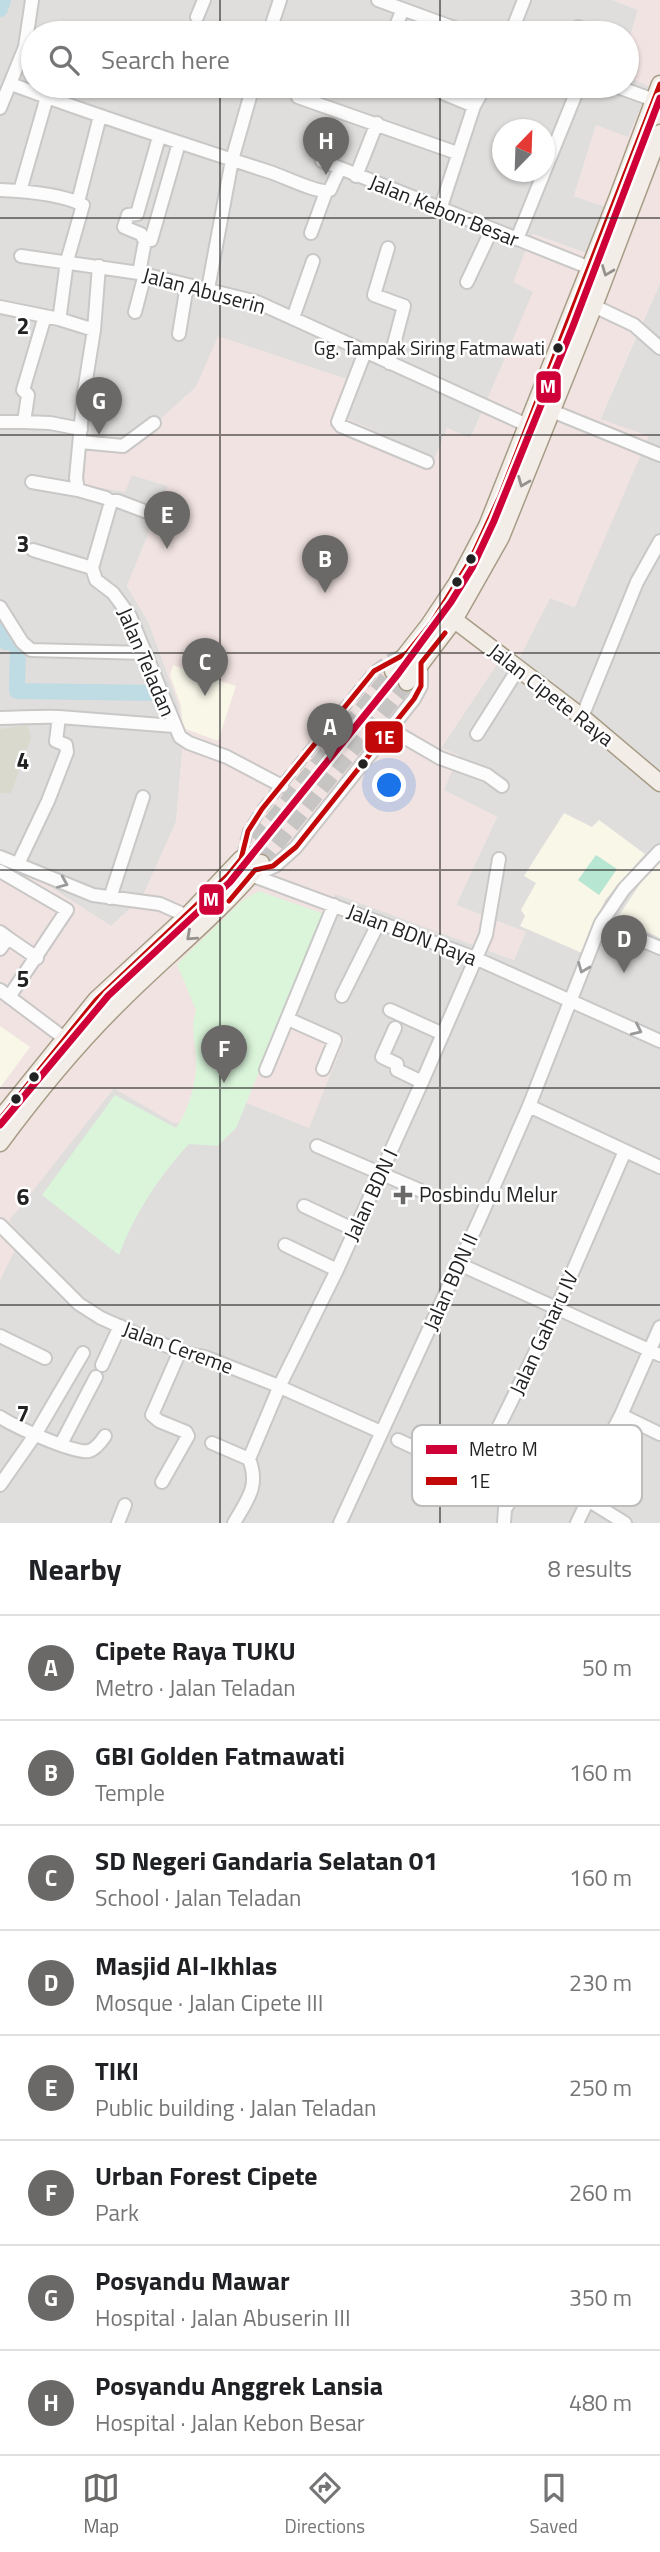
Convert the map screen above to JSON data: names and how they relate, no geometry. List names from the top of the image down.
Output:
{
  "streets": {
    "main road": ["Jalan Cipete Raya"],
    "street": [
      "Jalan Kebon Besar",
      "Jalan Abuserin",
      "Jalan Teladan",
      "Jalan BDN Raya",
      "Jalan BDN I",
      "Jalan BDN II",
      "Jalan Gaharu IV",
      "Jalan Cereme"
    ]
  },
  "crossings": [
    ["Jalan BDN Raya", "Jalan BDN I"],
    ["Jalan BDN Raya", "Jalan BDN II"],
    ["Jalan BDN I", "Jalan Cereme"],
    ["Jalan BDN II", "Jalan Cereme"]
  ],
  "places": {
    "other": ["Gg. Tampak Siring Fatmawati"],
    "health": ["Posbindu Melur"]
  },
  "lines": ["transit line 1E", "metro line M"],
  "legend": ["Metro M", "1E"],
  "north": "top right",
  "page": {
    "search": "Search here",
    "pins": [
      "H",
      "G",
      "E",
      "B",
      "C",
      "A",
      "D",
      "F"
    ],
    "heading": ["Nearby", "8 results"],
    "list": [
      {
        "mark": "A",
        "name": "Cipete Raya TUKU",
        "note": "Metro · Jalan Teladan",
        "value": "50 m"
      },
      {
        "mark": "B",
        "name": "GBI Golden Fatmawati",
        "note": "Temple",
        "value": "160 m"
      },
      {
        "mark": "C",
        "name": "SD Negeri Gandaria Selatan 01",
        "note": "School · Jalan Teladan",
        "value": "160 m"
      },
      {
        "mark": "D",
        "name": "Masjid Al-Ikhlas",
        "note": "Mosque · Jalan Cipete III",
        "value": "230 m"
      },
      {
        "mark": "E",
        "name": "TIKI",
        "note": "Public building · Jalan Teladan",
        "value": "250 m"
      },
      {
        "mark": "F",
        "name": "Urban Forest Cipete",
        "note": "Park",
        "value": "260 m"
      },
      {
        "mark": "G",
        "name": "Posyandu Mawar",
        "note": "Hospital · Jalan Abuserin III",
        "value": "350 m"
      },
      {
        "mark": "H",
        "name": "Posyandu Anggrek Lansia",
        "note": "Hospital · Jalan Kebon Besar",
        "value": "480 m"
      }
    ],
    "nav": ["Map", "Directions", "Saved"]
  },
  "grid": {
    "rows": [
      "2",
      "3",
      "4",
      "5",
      "6",
      "7"
    ]
  }
}
